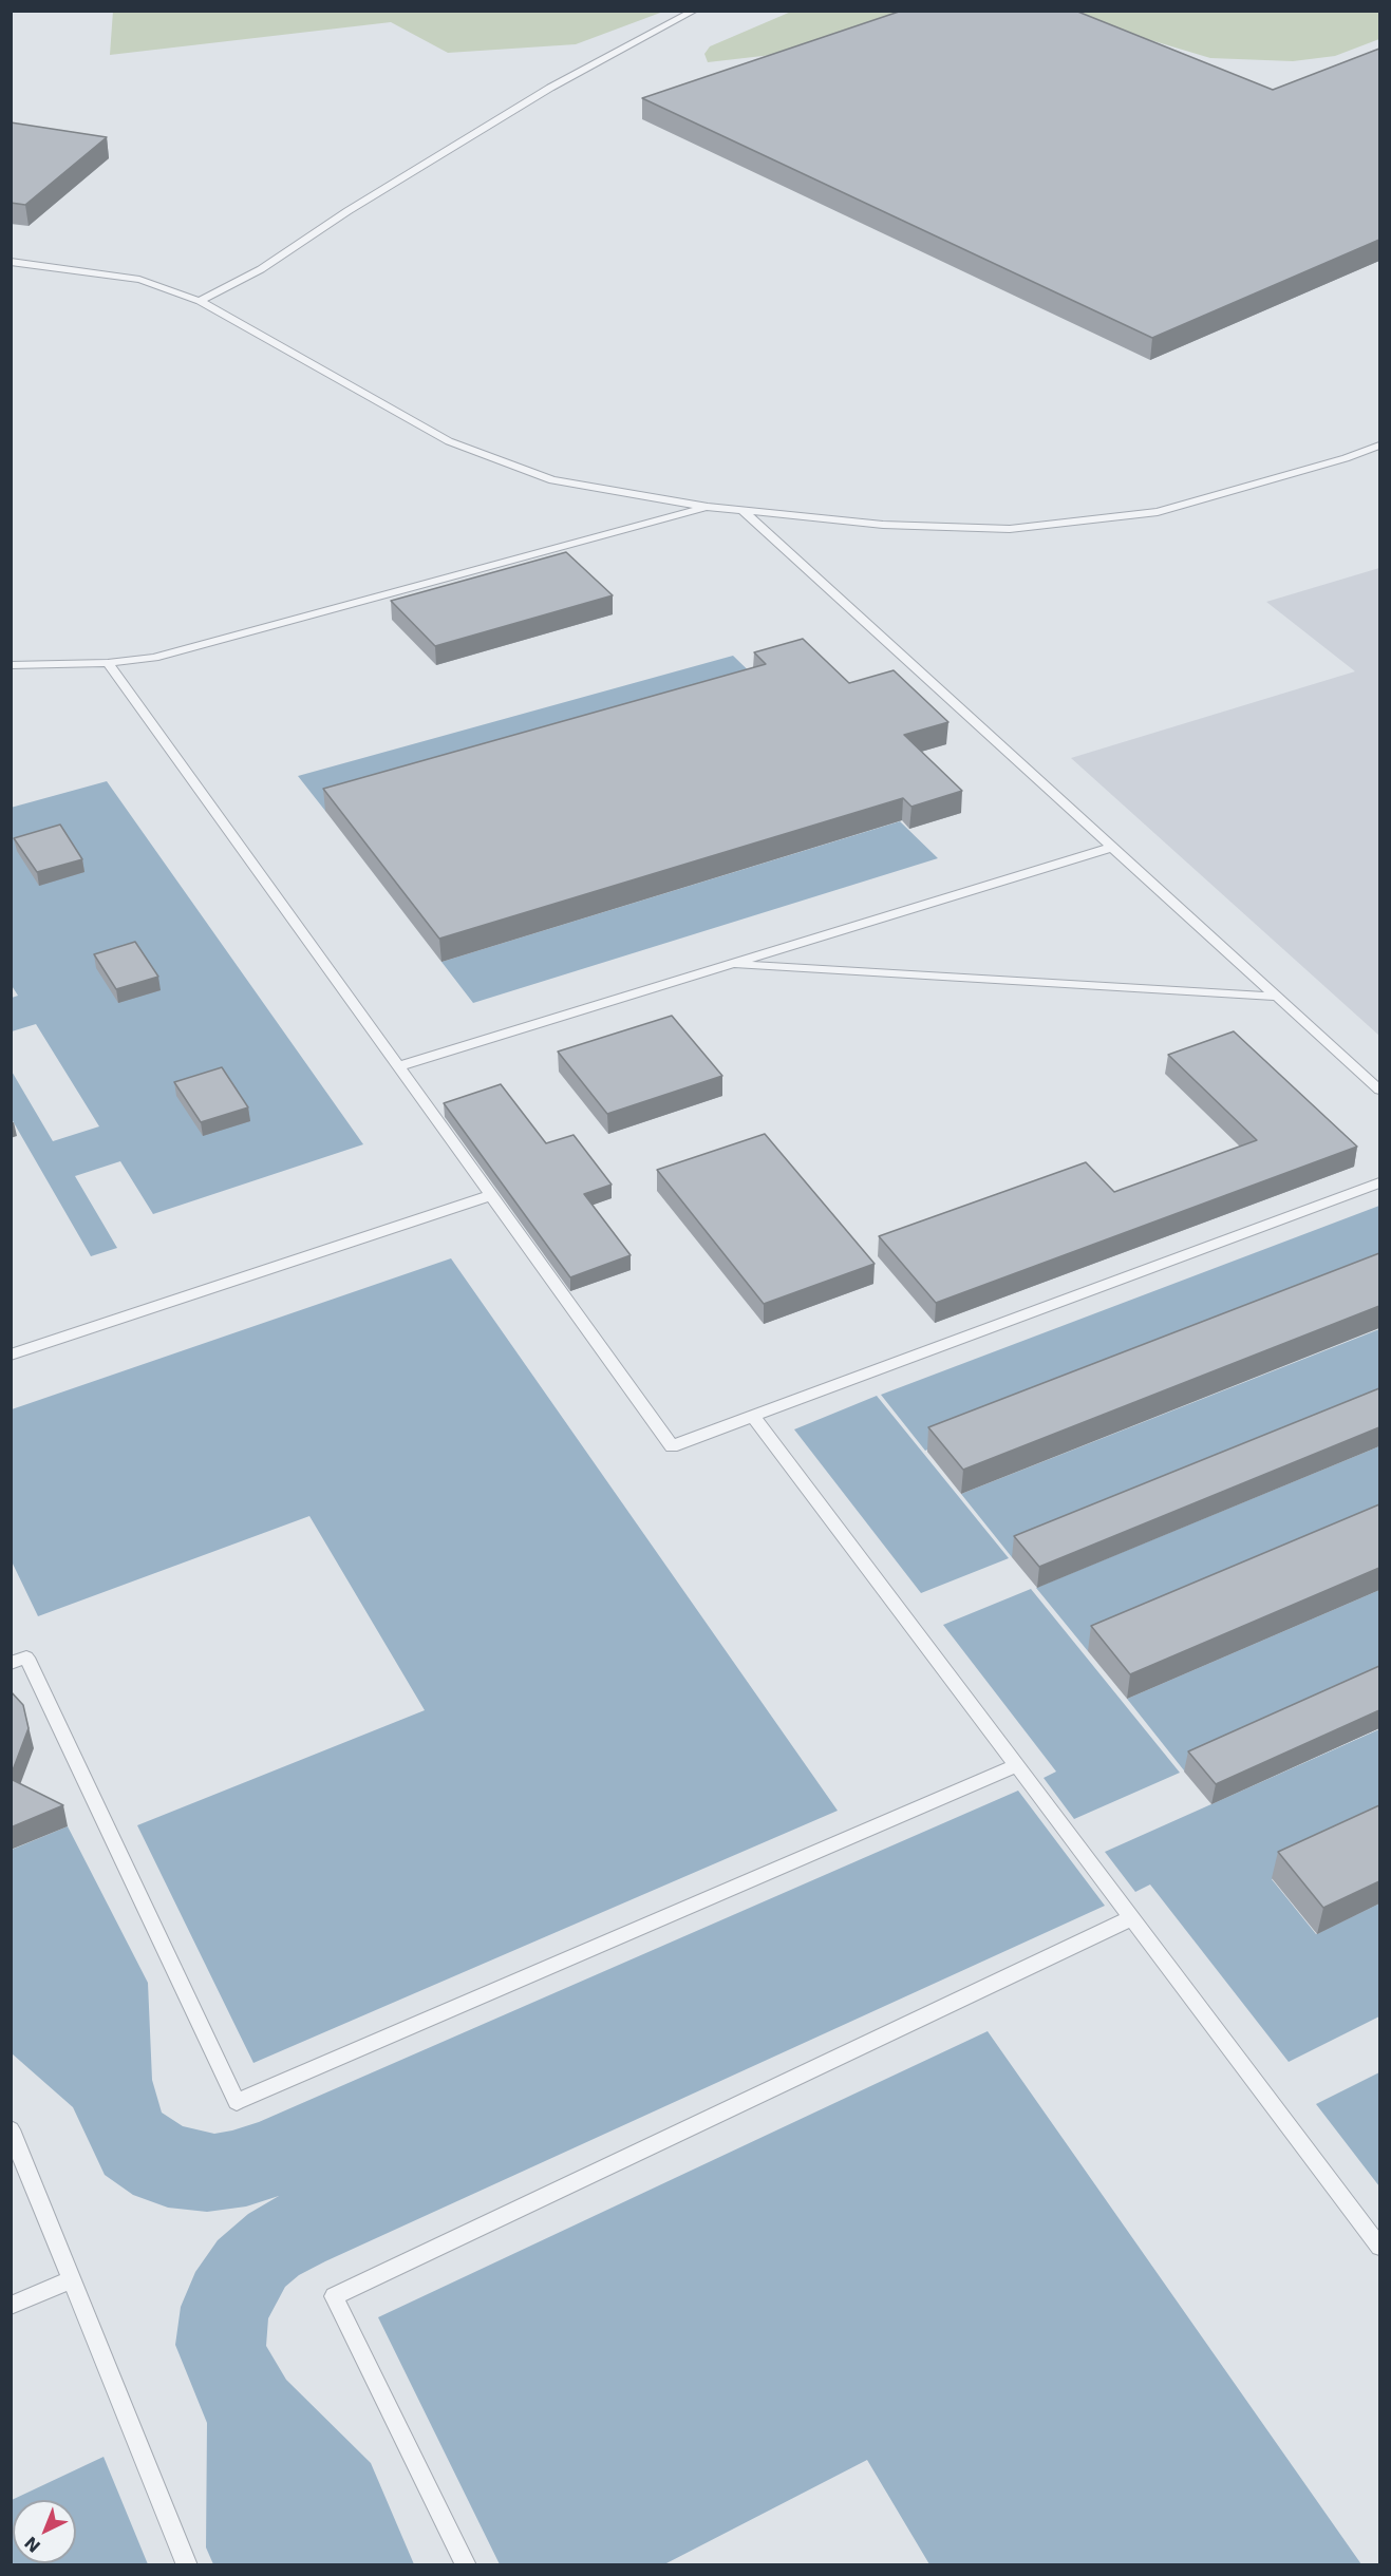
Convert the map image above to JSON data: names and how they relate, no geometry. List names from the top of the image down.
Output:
{
  "north": "bottom left"
}
